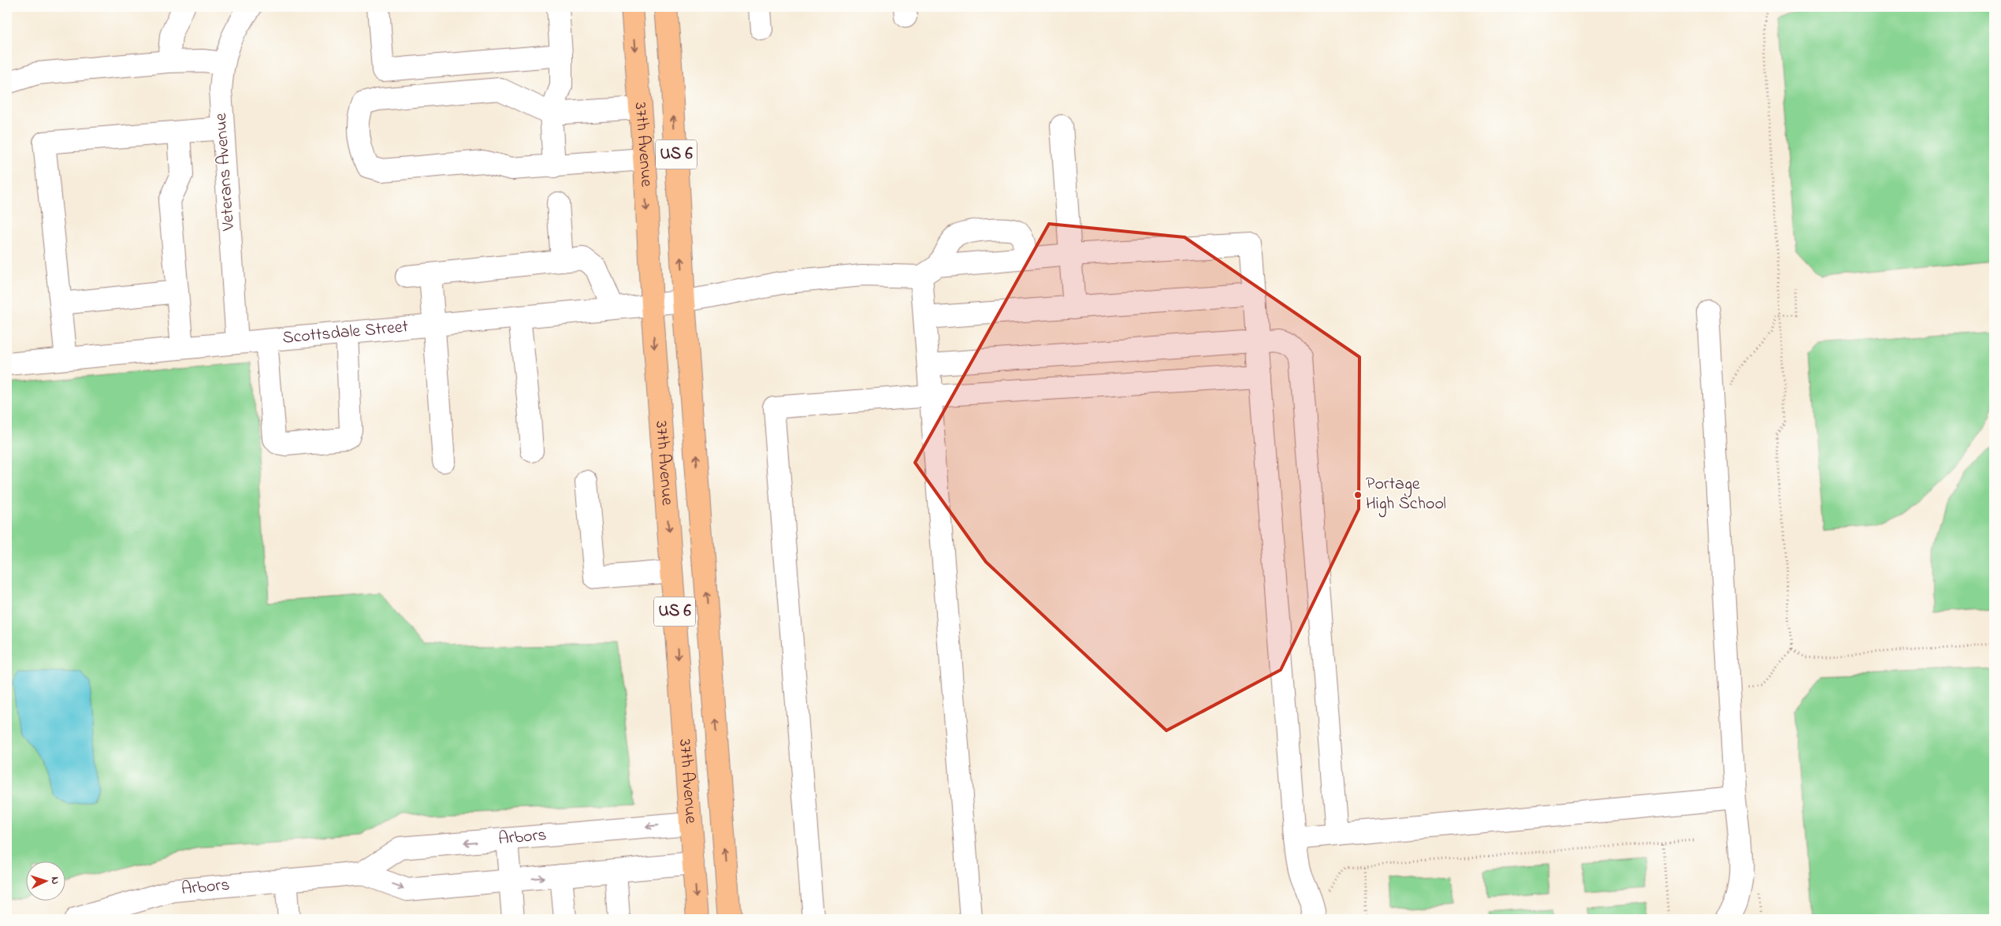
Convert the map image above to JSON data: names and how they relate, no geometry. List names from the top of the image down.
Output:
{
  "streets": {
    "main road": ["37th Avenue", "US 6"],
    "street": ["Veterans Avenue", "Scottsdale Street", "Arbors"]
  },
  "crossings": [
    ["37th Avenue", "Scottsdale Street"],
    ["37th Avenue", "Arbors"],
    ["Veterans Avenue", "Scottsdale Street"]
  ],
  "places": ["Portage High School"],
  "north": "right"
}
